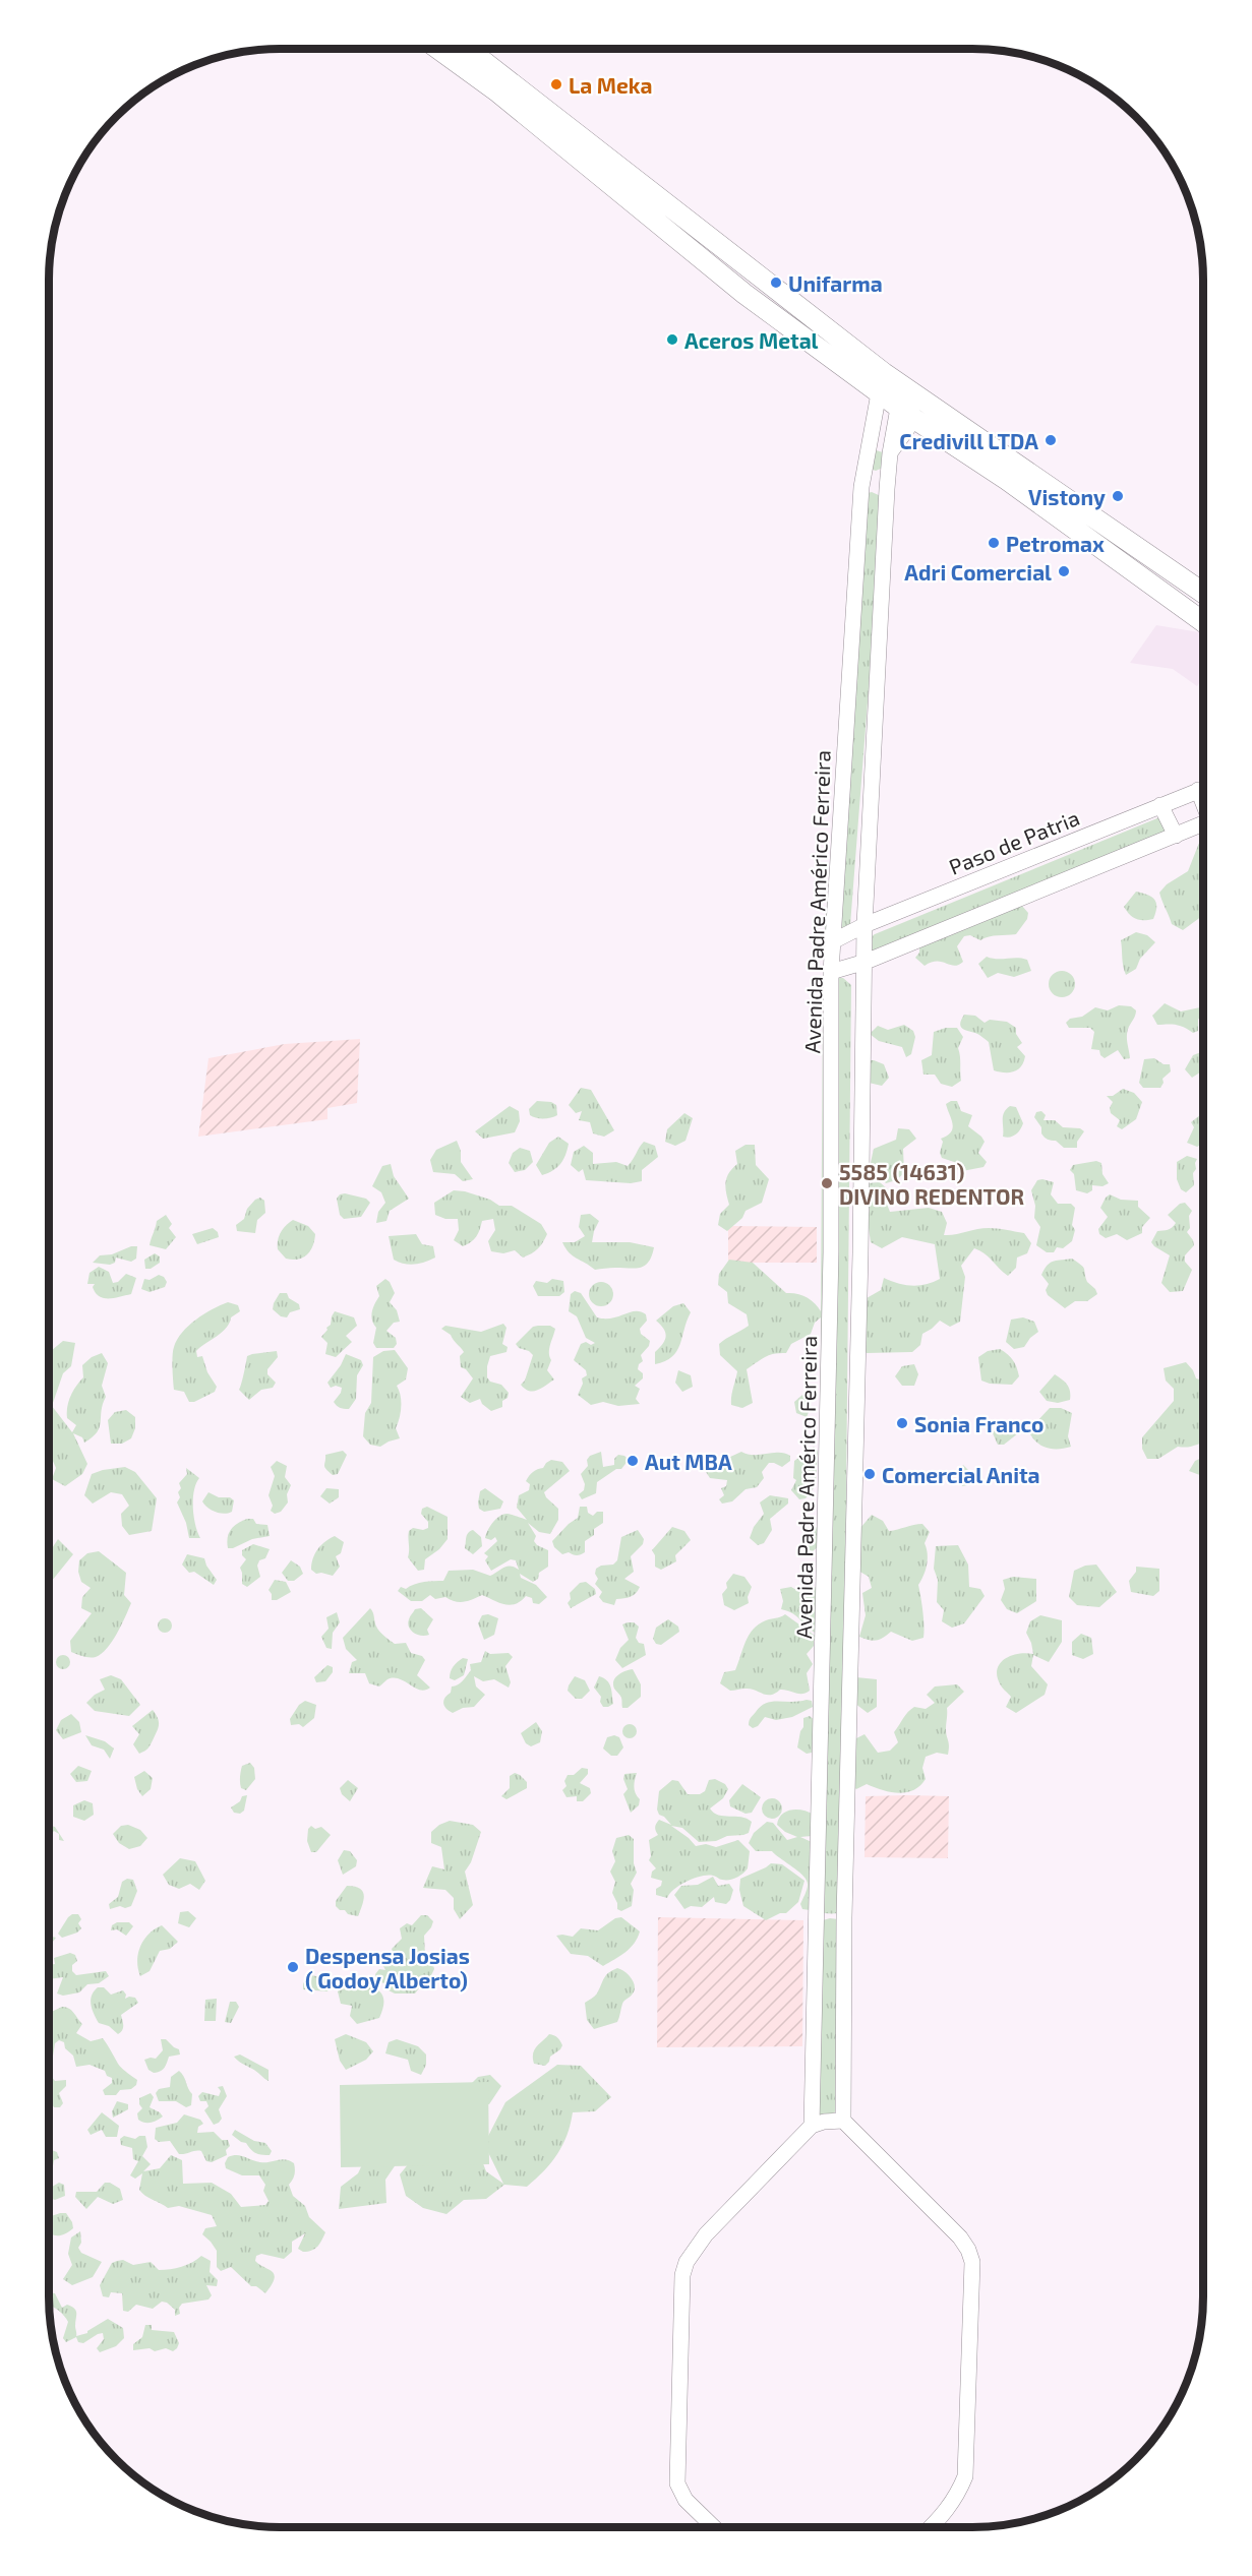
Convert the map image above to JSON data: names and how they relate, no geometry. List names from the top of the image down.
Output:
{
  "streets": {
    "street": ["Paso de Patria", "Avenida Padre Américo Ferreira"]
  },
  "crossings": [
    ["Paso de Patria", "Avenida Padre Américo Ferreira"]
  ],
  "places": [
    "La Meka",
    "Unifarma",
    "Aceros Metal",
    "Credivill LTDA",
    "Vistony",
    "Petromax",
    "Adri Comercial",
    "5585 (14631) DIVINO REDENTOR",
    "Sonia Franco",
    "Aut MBA",
    "Comercial Anita",
    "Despensa Josias ( Godoy Alberto)"
  ]
}
